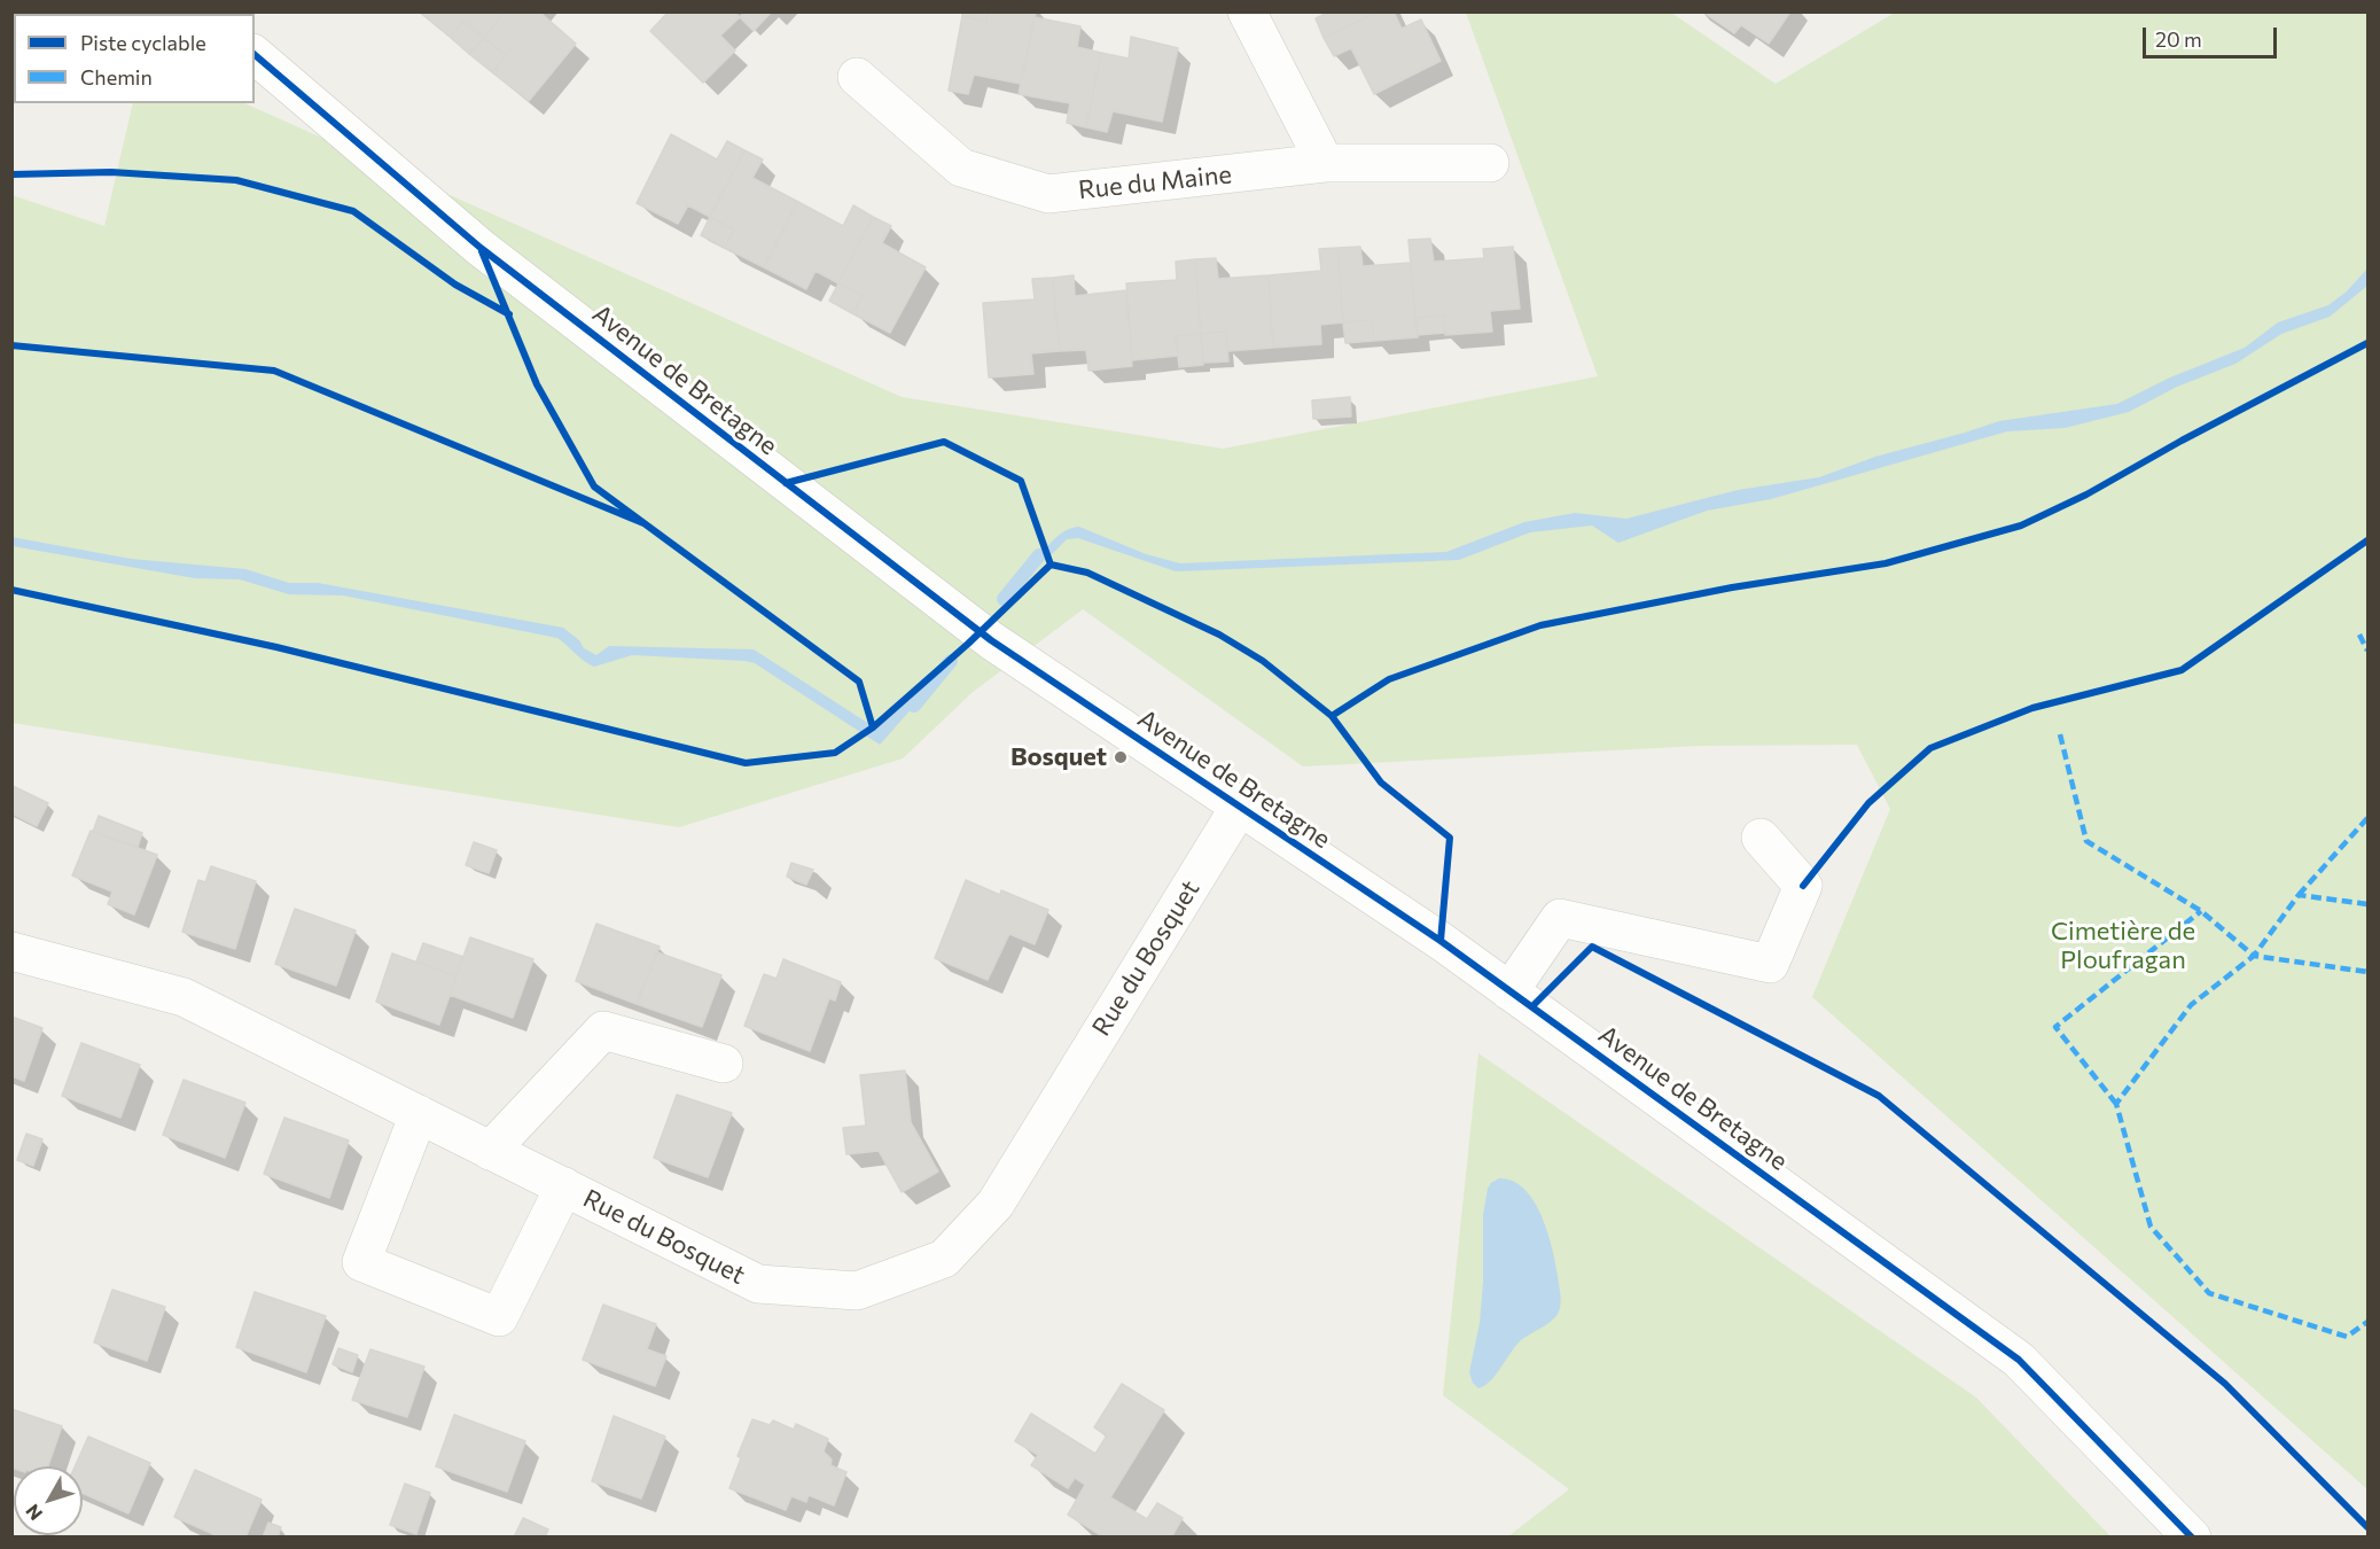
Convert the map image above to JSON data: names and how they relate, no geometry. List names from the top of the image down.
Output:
{
  "streets": {
    "street": ["Rue du Maine", "Avenue de Bretagne", "Rue du Bosquet"]
  },
  "crossings": [
    ["Avenue de Bretagne", "Rue du Bosquet"]
  ],
  "parks": ["Cimetière de Ploufragan"],
  "places": ["Bosquet"],
  "legend": ["Piste cyclable", "Chemin"],
  "scale_bar": "20 m",
  "north": "bottom left"
}
